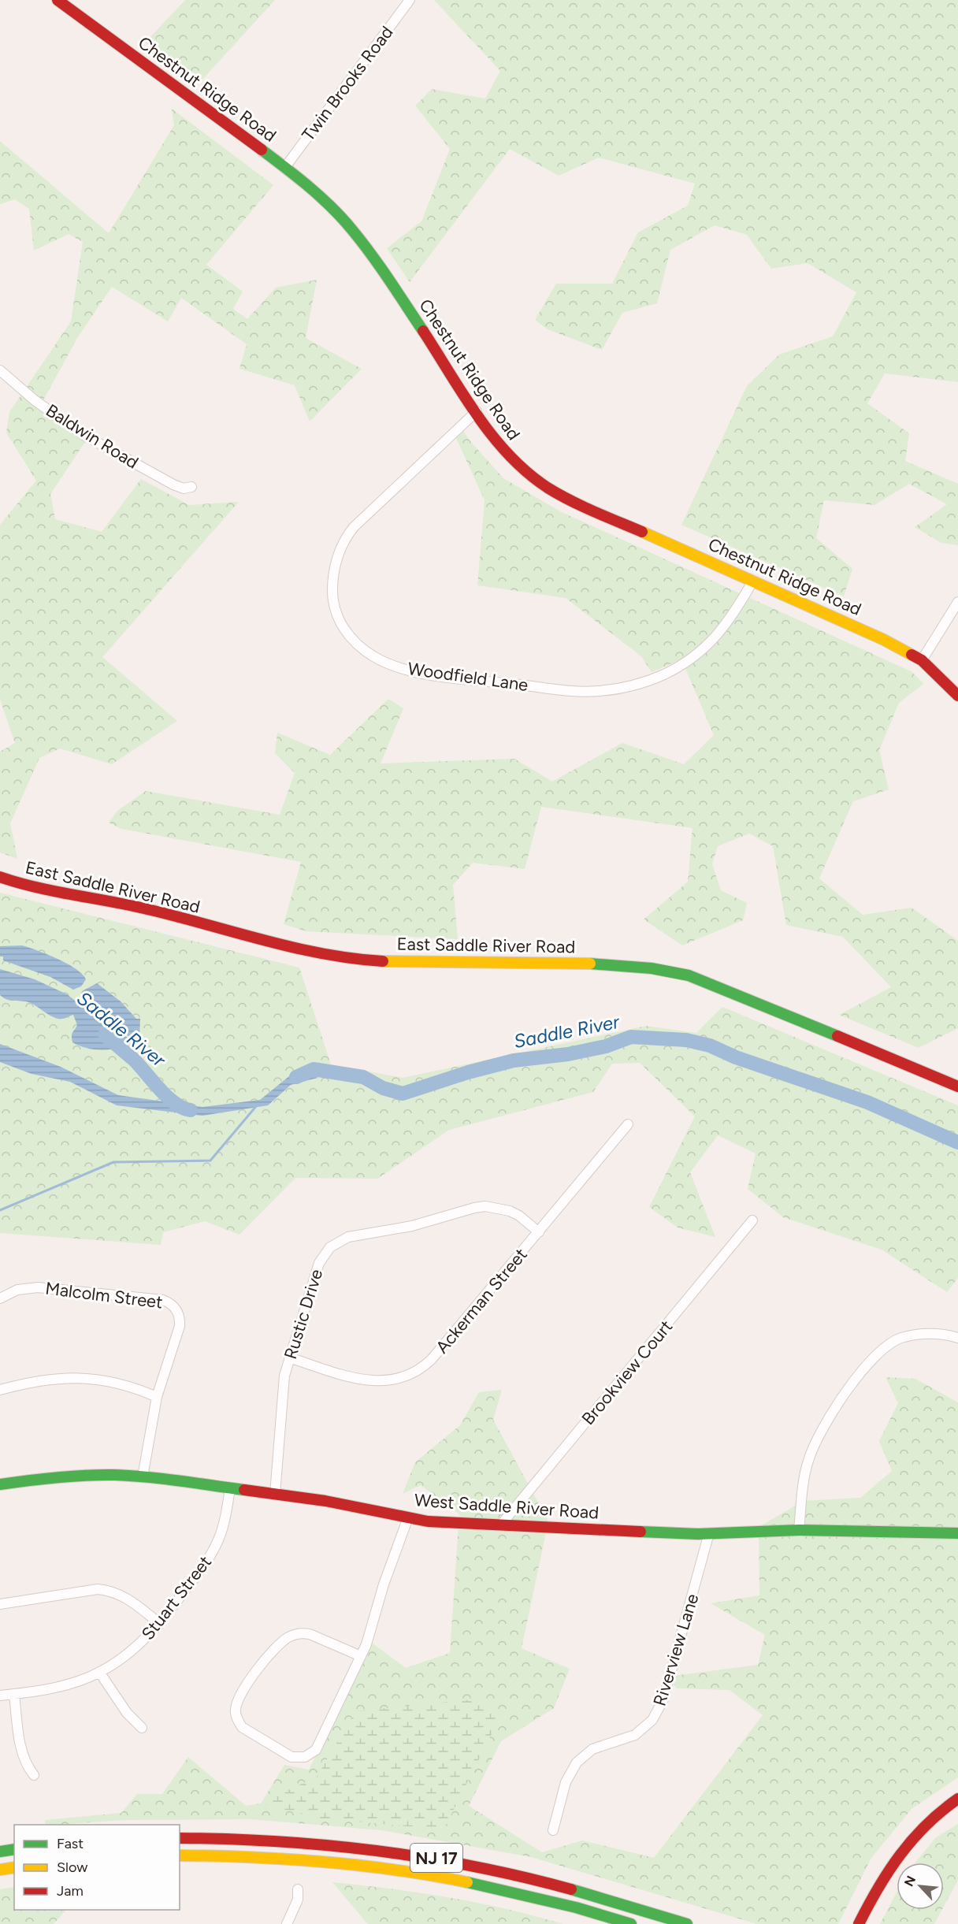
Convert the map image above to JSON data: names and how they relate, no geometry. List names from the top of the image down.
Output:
{
  "streets": {
    "main road": [
      "Chestnut Ridge Road",
      "East Saddle River Road",
      "West Saddle River Road",
      "NJ 17"
    ],
    "street": [
      "Twin Brooks Road",
      "Baldwin Road",
      "Woodfield Lane",
      "Malcolm Street",
      "Ackerman Street",
      "Rustic Drive",
      "Brookview Court",
      "Stuart Street",
      "Riverview Lane"
    ]
  },
  "crossings": [
    ["Twin Brooks Road", "Chestnut Ridge Road"],
    ["Chestnut Ridge Road", "Woodfield Lane"],
    ["Malcolm Street", "West Saddle River Road"],
    ["Ackerman Street", "Rustic Drive"],
    ["Rustic Drive", "West Saddle River Road"],
    ["Brookview Court", "West Saddle River Road"],
    ["West Saddle River Road", "Stuart Street"],
    ["West Saddle River Road", "Riverview Lane"]
  ],
  "water": ["Saddle River"],
  "legend": ["Fast", "Slow", "Jam"],
  "north": "top left"
}
